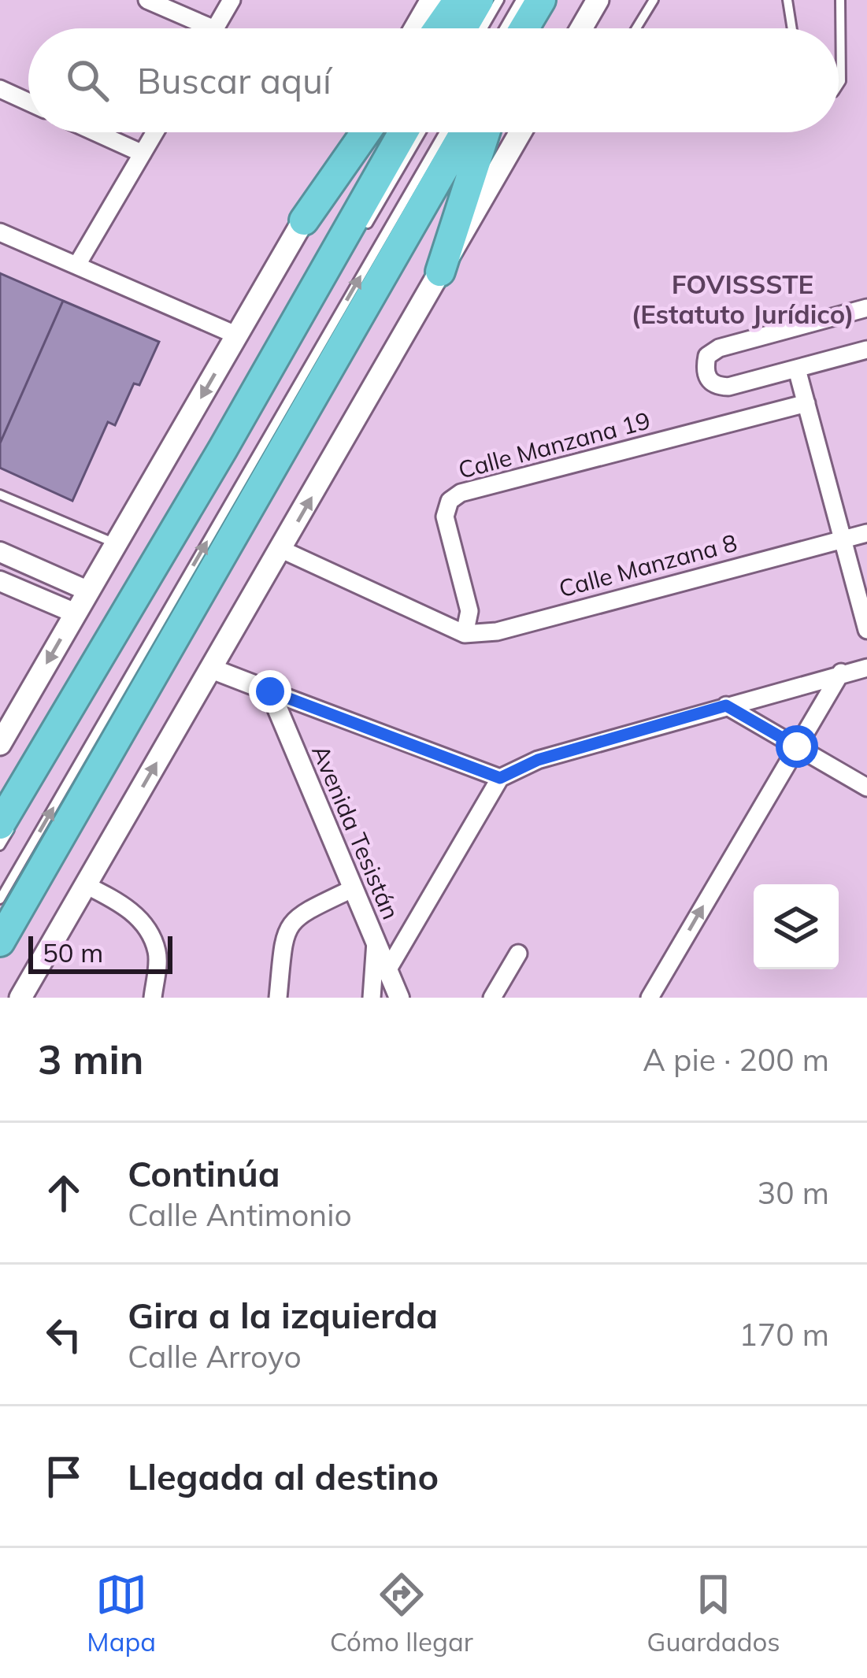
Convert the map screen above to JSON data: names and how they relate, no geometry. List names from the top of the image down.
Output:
{
  "streets": {
    "street": ["Calle Manzana 19", "Calle Manzana 8", "Avenida Tesistán"]
  },
  "crossings": [
    ["Calle Manzana 19", "Calle Manzana 8"]
  ],
  "districts": ["FOVISSSTE (Estatuto Jurídico)"],
  "scale_bar": "50 m",
  "page": {
    "search": "Buscar aquí",
    "scale": "50 m",
    "heading": ["3 min", "A pie · 200 m"],
    "list": [
      ["Continúa", "Calle Antimonio", "30 m"],
      ["Gira a la izquierda", "Calle Arroyo", "170 m"],
      "Llegada al destino"
    ],
    "nav": ["Mapa", "Cómo llegar", "Guardados"]
  }
}
